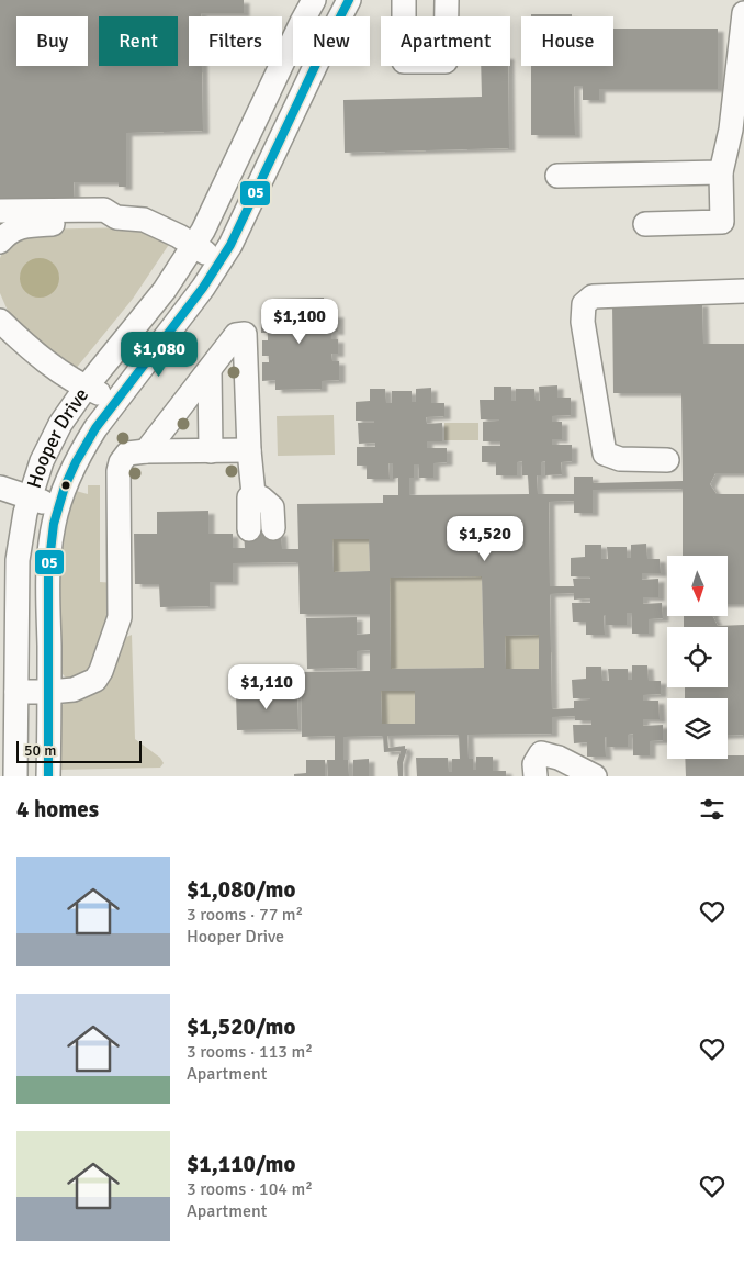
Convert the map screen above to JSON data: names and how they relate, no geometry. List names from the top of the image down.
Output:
{
  "streets": {
    "street": ["Hooper Drive"]
  },
  "lines": ["transit line 05"],
  "scale_bar": "50 m",
  "north": "bottom",
  "page": {
    "chip": [
      "Buy",
      "Rent",
      "Filters",
      "New",
      "Apartment",
      "House"
    ],
    "price": [
      "$1,100",
      "$1,080",
      "$1,520",
      "$1,110"
    ],
    "scale": "50 m",
    "heading": "4 homes",
    "list": [
      {
        "name": "$1,080/mo",
        "note": "3 rooms · 77 m² · Hooper Drive"
      },
      {
        "name": "$1,520/mo",
        "note": "3 rooms · 113 m² · Apartment"
      },
      {
        "name": "$1,110/mo",
        "note": "3 rooms · 104 m² · Apartment"
      }
    ]
  }
}
